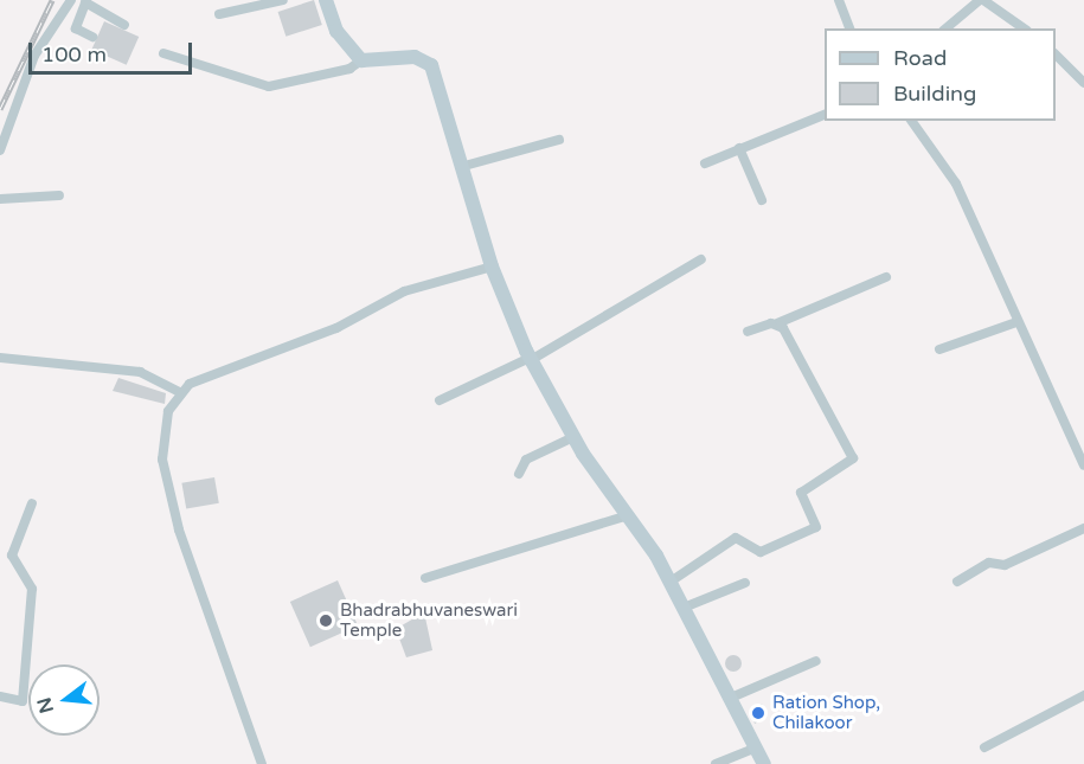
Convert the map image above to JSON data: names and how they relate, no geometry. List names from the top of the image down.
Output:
{
  "places": ["Bhadrabhuvaneswari Temple", "Ration Shop, Chilakoor"],
  "legend": ["Road", "Building"],
  "scale_bar": "100 m",
  "north": "left"
}
